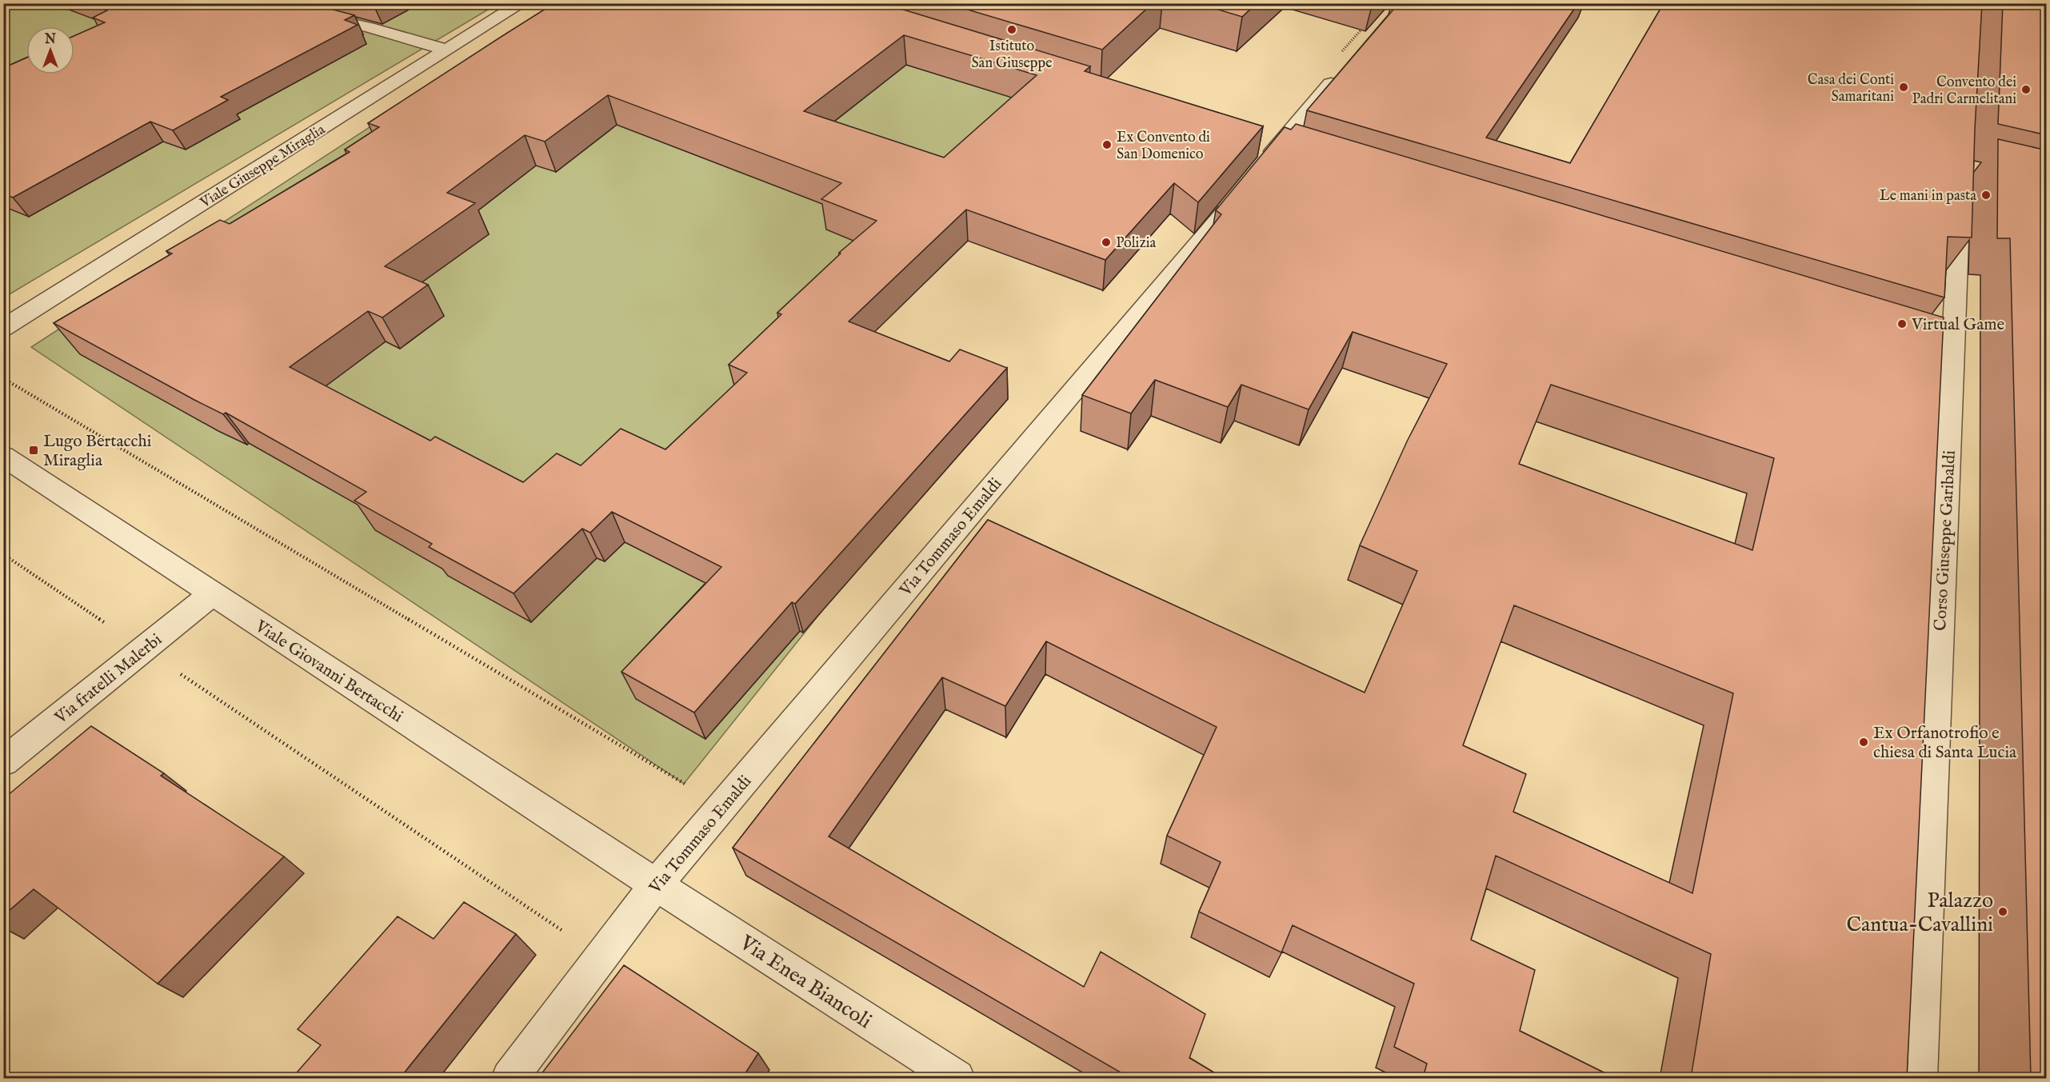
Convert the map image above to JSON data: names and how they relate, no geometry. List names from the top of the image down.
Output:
{
  "streets": {
    "street": [
      "Viale Giuseppe Miraglia",
      "Via Tommaso Emaldi",
      "Corso Giuseppe Garibaldi",
      "Viale Giovanni Bertacchi",
      "Via fratelli Malerbi",
      "Via Enea Biancoli"
    ]
  },
  "crossings": [
    ["Via Tommaso Emaldi", "Viale Giovanni Bertacchi"],
    ["Via Tommaso Emaldi", "Via Enea Biancoli"],
    ["Viale Giovanni Bertacchi", "Via fratelli Malerbi"],
    ["Viale Giovanni Bertacchi", "Via Enea Biancoli"]
  ],
  "places": {
    "other": [
      "Istituto San Giuseppe",
      "Casa dei Conti Samaritani",
      "Convento dei Padri Carmelitani",
      "Ex Convento di San Domenico",
      "Le mani in pasta",
      "Polizia",
      "Virtual Game",
      "Ex Orfanotrofio e chiesa di Santa Lucia",
      "Palazzo Cantua-Cavallini"
    ],
    "transit": ["Lugo Bertacchi Miraglia"]
  },
  "north": "top"
}
